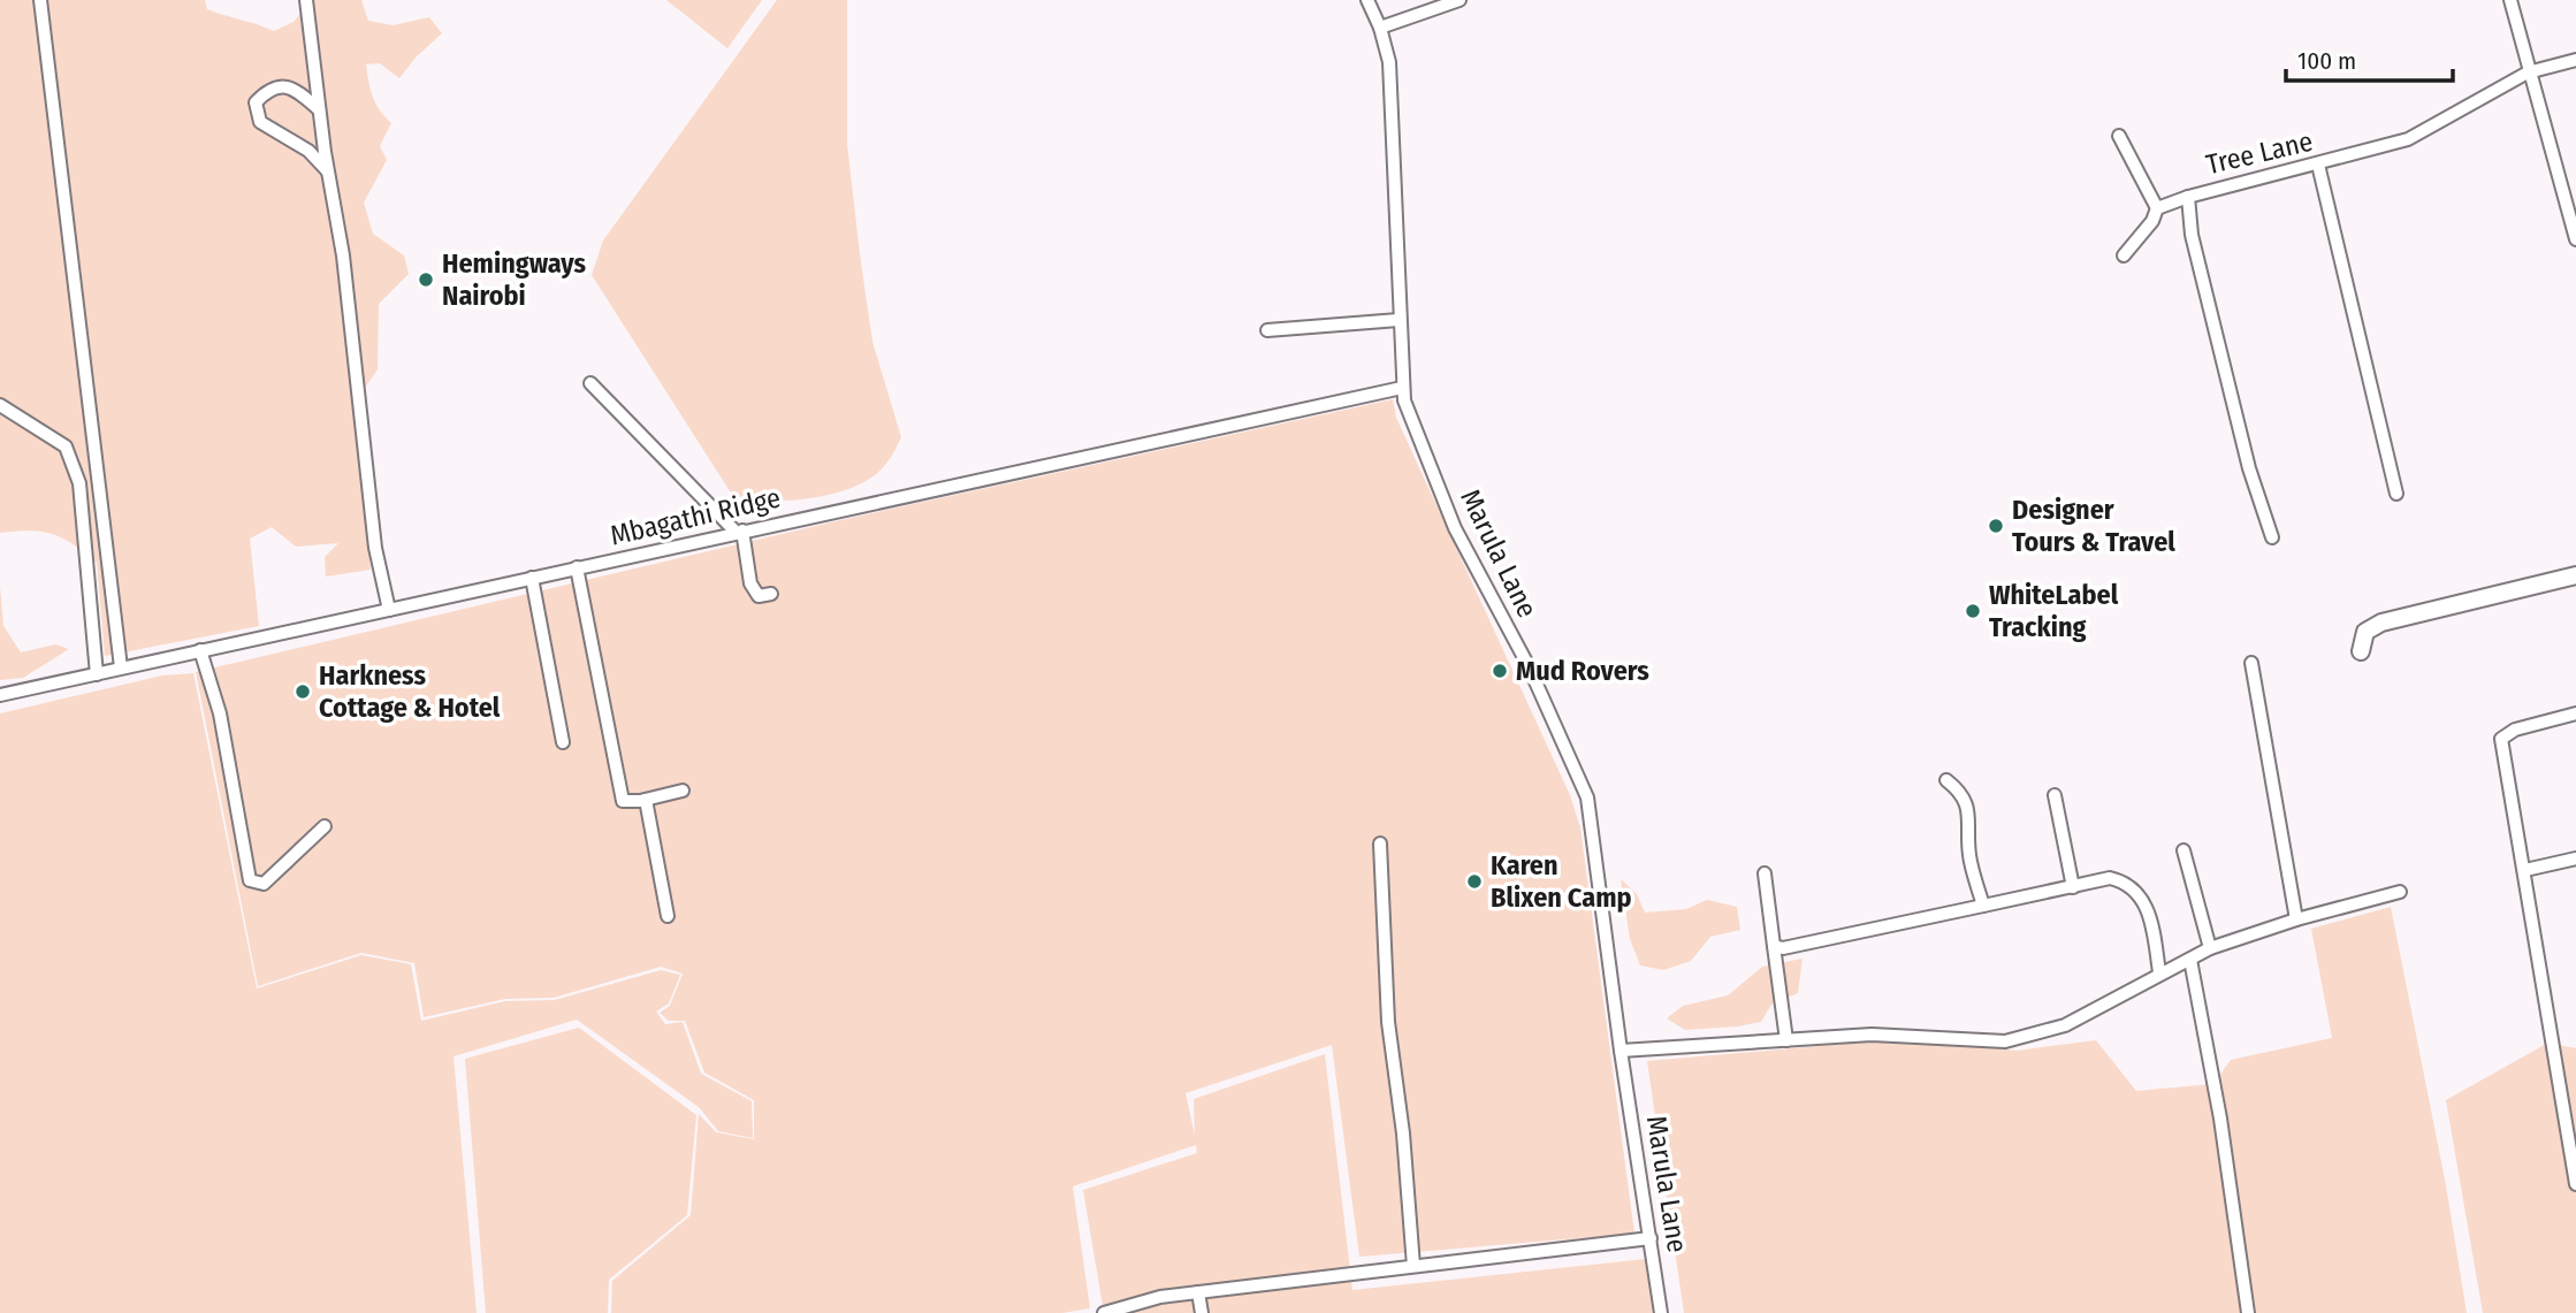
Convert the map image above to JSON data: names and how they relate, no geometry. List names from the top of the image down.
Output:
{
  "streets": {
    "street": ["Tree Lane", "Mbagathi Ridge", "Marula Lane"]
  },
  "crossings": [
    ["Mbagathi Ridge", "Marula Lane"]
  ],
  "places": [
    "Hemingways Nairobi",
    "Designer Tours & Travel",
    "WhiteLabel Tracking",
    "Mud Rovers",
    "Harkness Cottage & Hotel",
    "Karen Blixen Camp"
  ],
  "scale_bar": "100 m"
}
